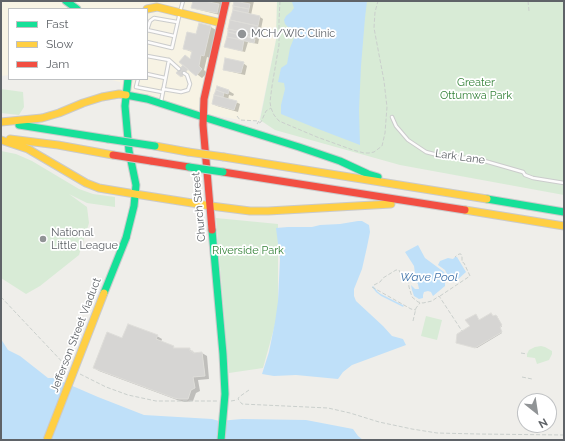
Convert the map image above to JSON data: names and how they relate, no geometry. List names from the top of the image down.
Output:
{
  "streets": {
    "main road": ["Church Street", "Jefferson Street Viaduct"],
    "lane": ["Lark Lane"]
  },
  "water": ["Wave Pool"],
  "parks": ["Greater Ottumwa Park", "Riverside Park"],
  "places": ["MCH/WIC Clinic", "National Little League"],
  "legend": ["Fast", "Slow", "Jam"],
  "north": "bottom right"
}
